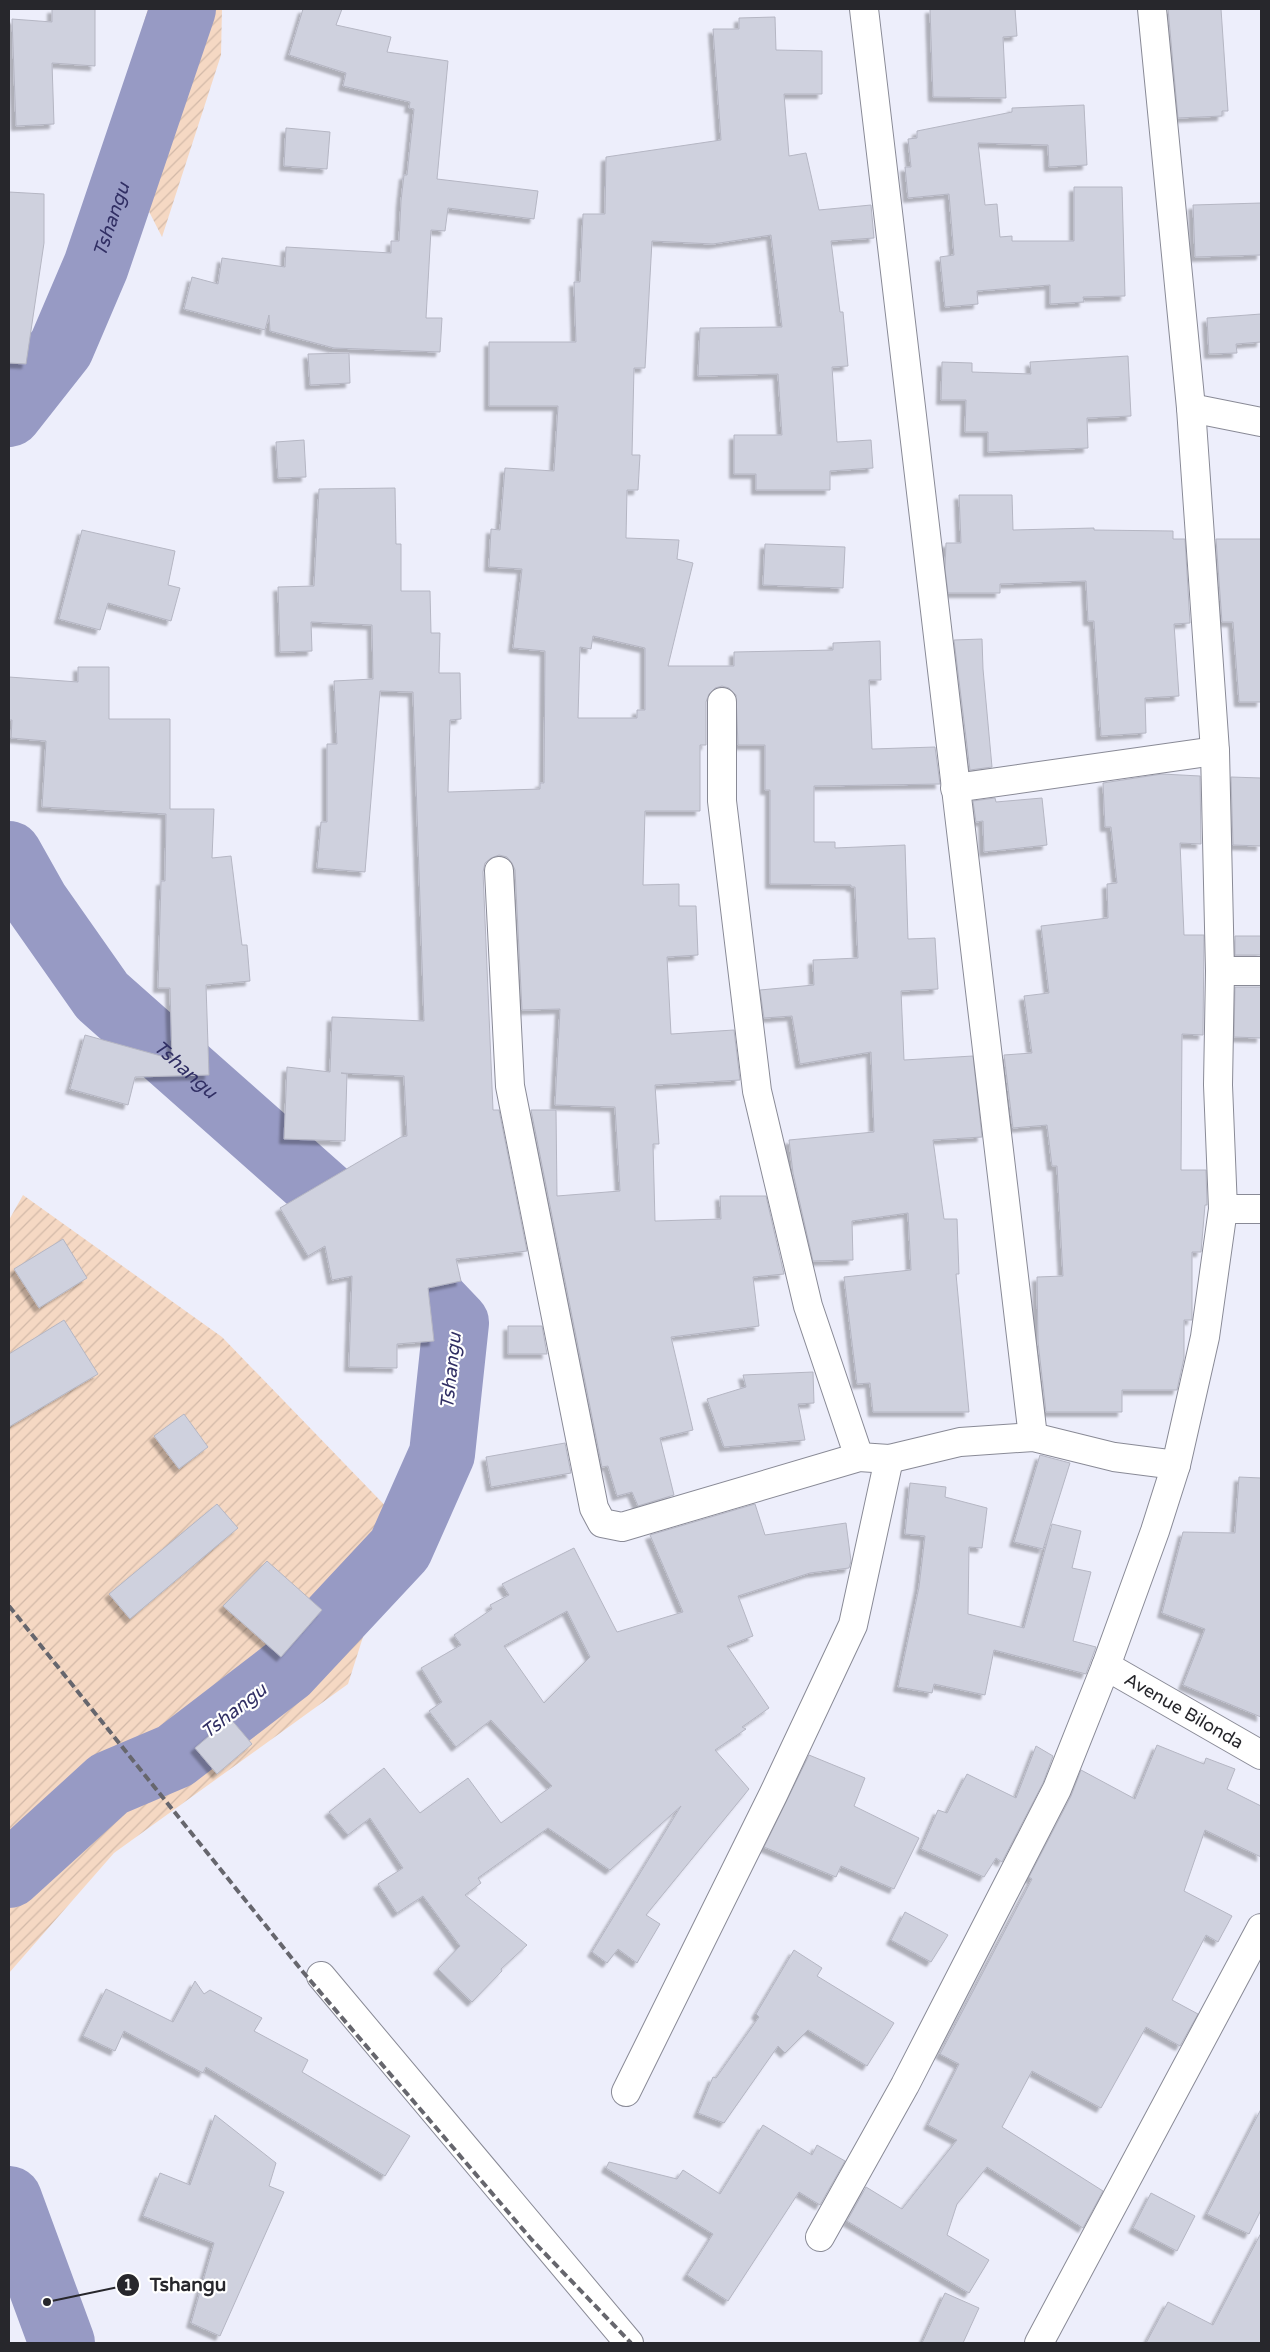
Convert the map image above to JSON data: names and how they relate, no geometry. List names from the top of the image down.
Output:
{
  "streets": {
    "street": ["Avenue Bilonda"]
  },
  "water": ["Tshangu"],
  "places": ["Tshangu"]
}
